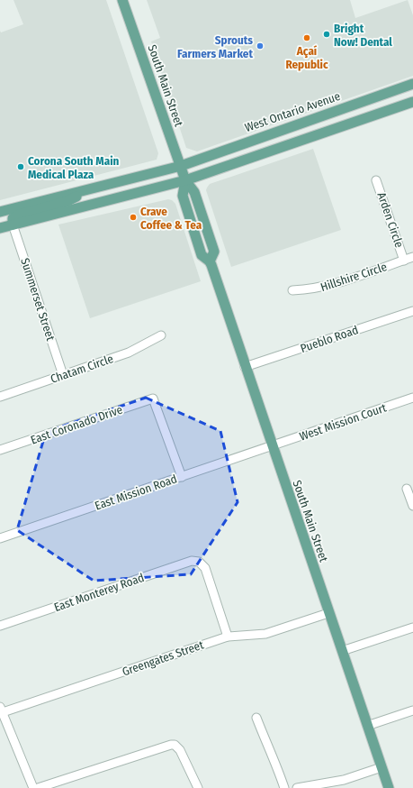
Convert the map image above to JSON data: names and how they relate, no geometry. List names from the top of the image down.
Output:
{
  "streets": {
    "main road": ["South Main Street", "West Ontario Avenue"],
    "street": [
      "Arden Circle",
      "Hillshire Circle",
      "Summerset Street",
      "Pueblo Road",
      "Chatam Circle",
      "West Mission Court",
      "East Coronado Drive",
      "East Mission Road",
      "East Monterey Road",
      "Greengates Street"
    ]
  },
  "crossings": [
    ["South Main Street", "West Ontario Avenue"],
    ["South Main Street", "Pueblo Road"],
    ["South Main Street", "West Mission Court"],
    ["South Main Street", "East Mission Road"],
    ["South Main Street", "Greengates Street"],
    ["Arden Circle", "Hillshire Circle"],
    ["Summerset Street", "Chatam Circle"],
    ["West Mission Court", "East Mission Road"],
    ["East Coronado Drive", "East Mission Road"],
    ["East Monterey Road", "Greengates Street"]
  ],
  "places": [
    "Bright Now! Dental",
    "Açaí Republic",
    "Sprouts Farmers Market",
    "Corona South Main Medical Plaza",
    "Crave Coffee & Tea"
  ]
}
